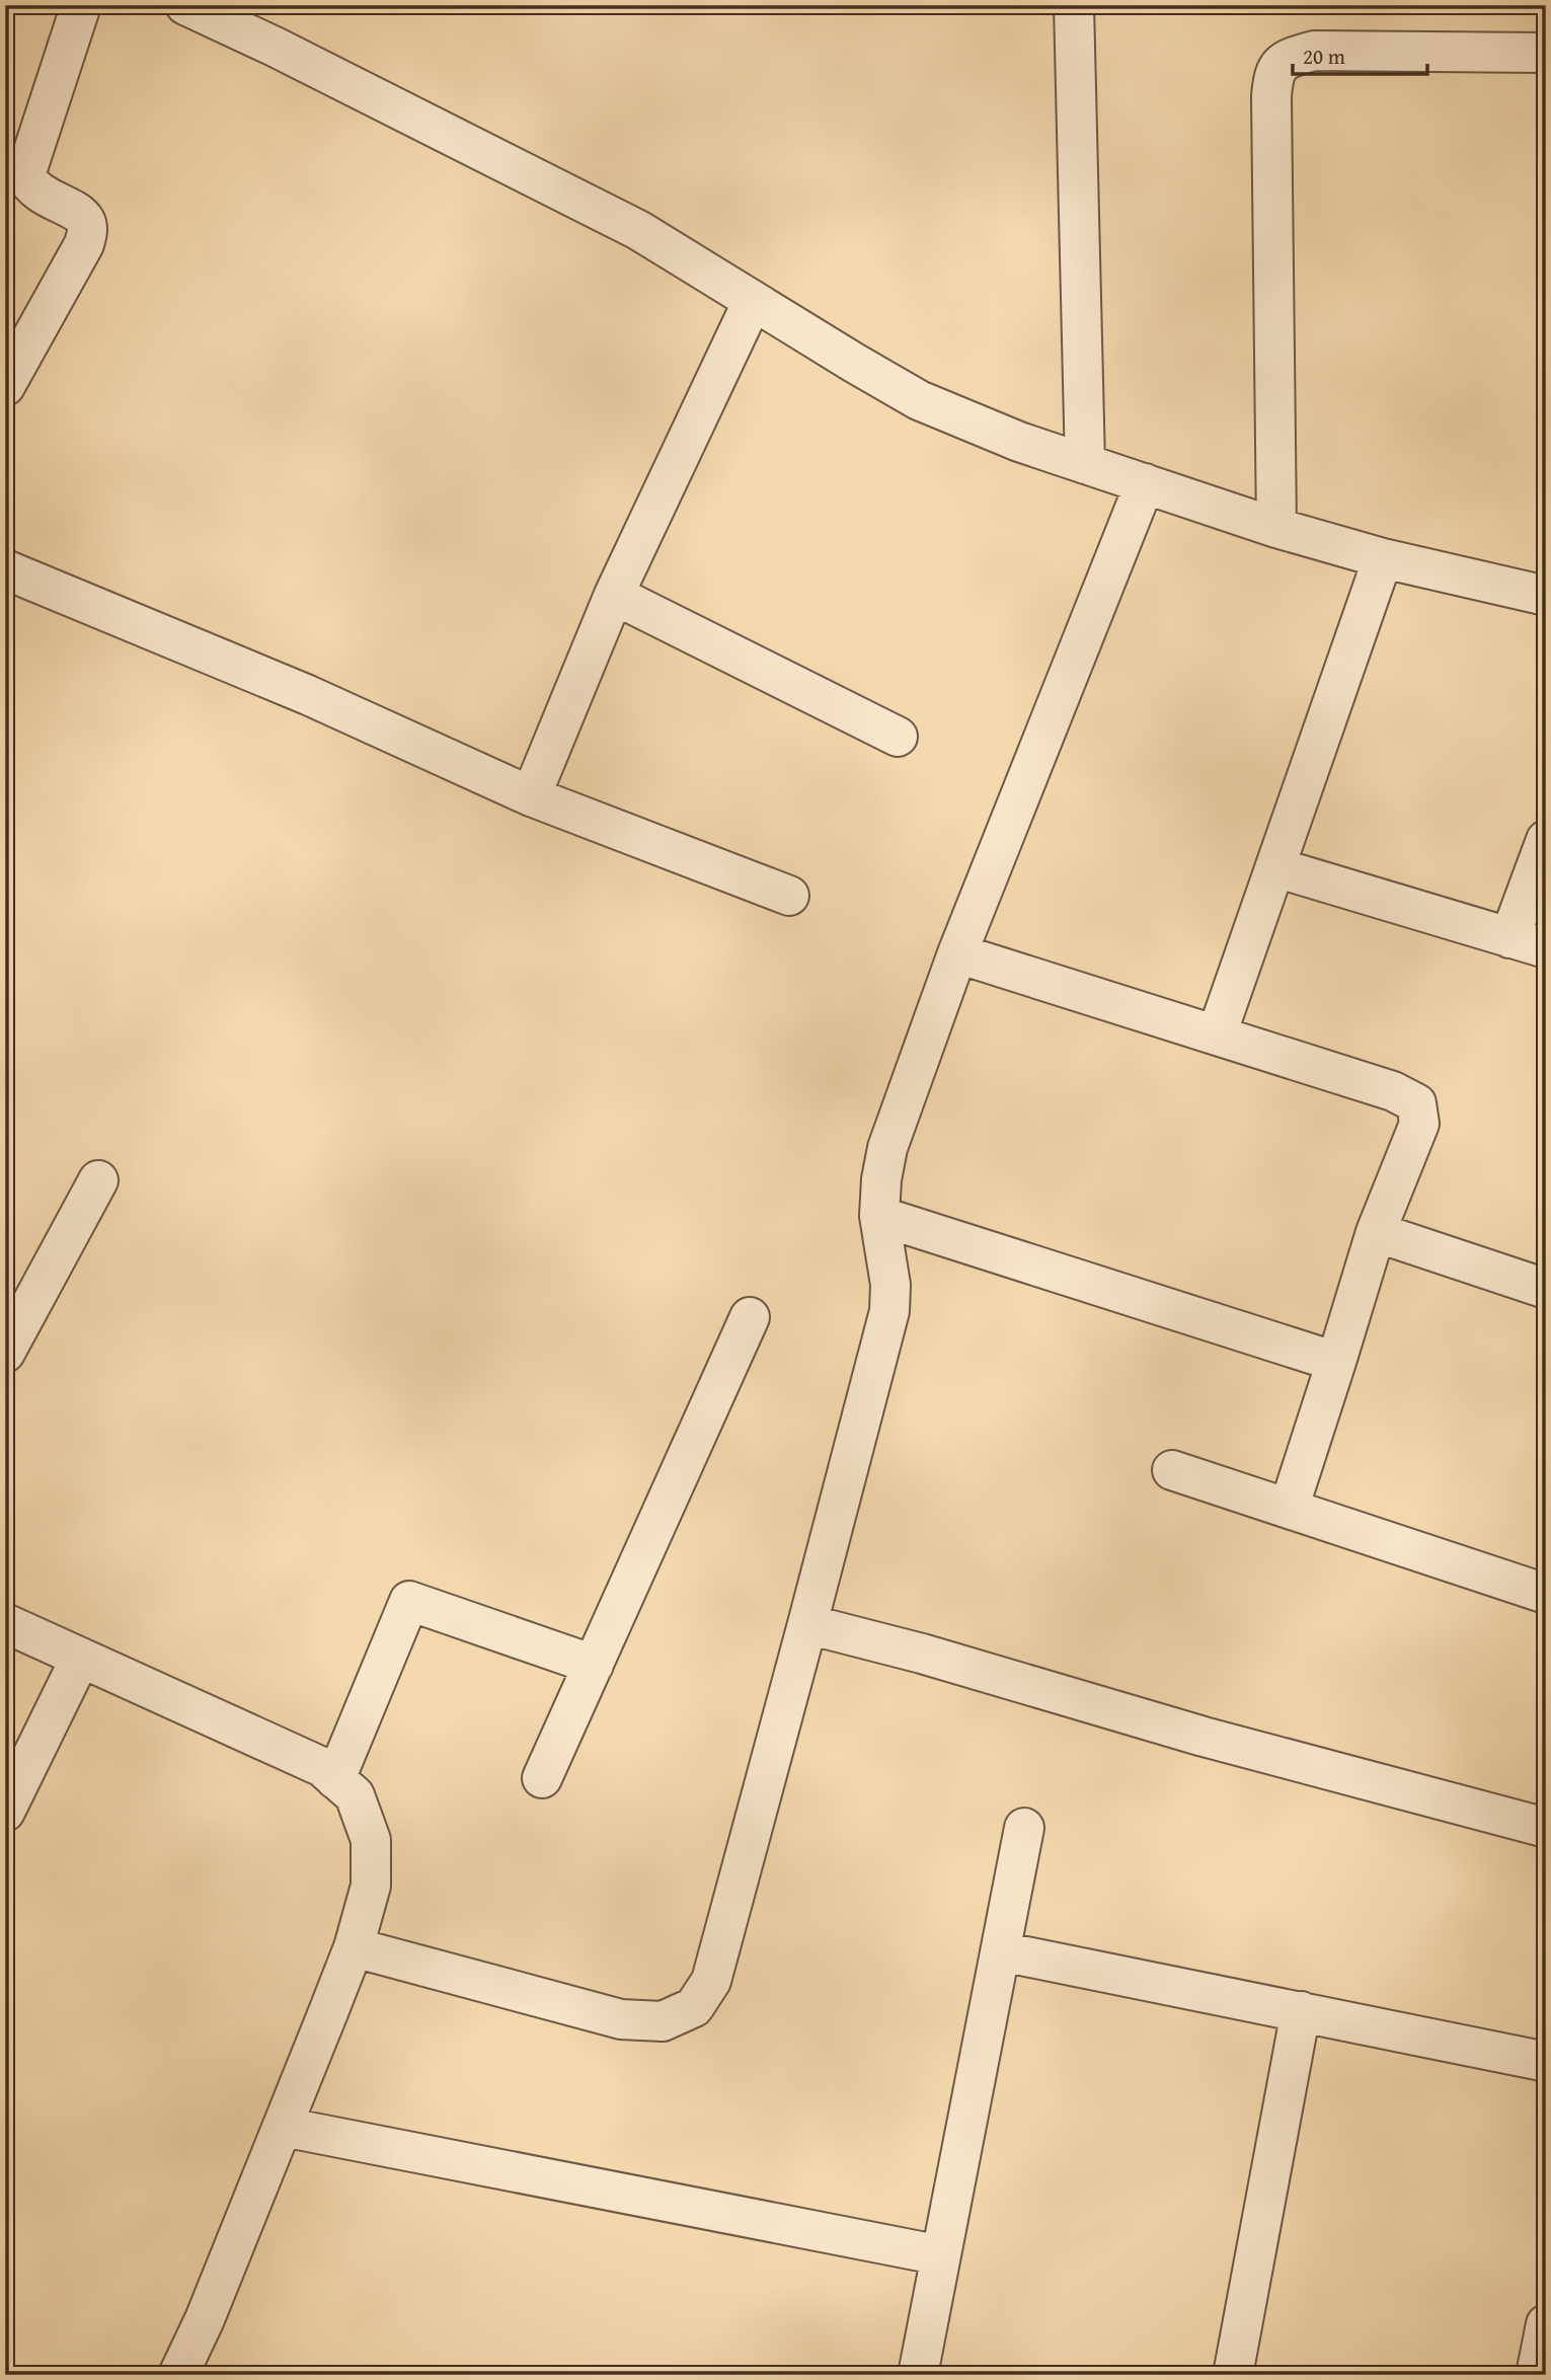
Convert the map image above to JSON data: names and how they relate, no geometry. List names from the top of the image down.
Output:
{
  "scale_bar": "20 m"
}
